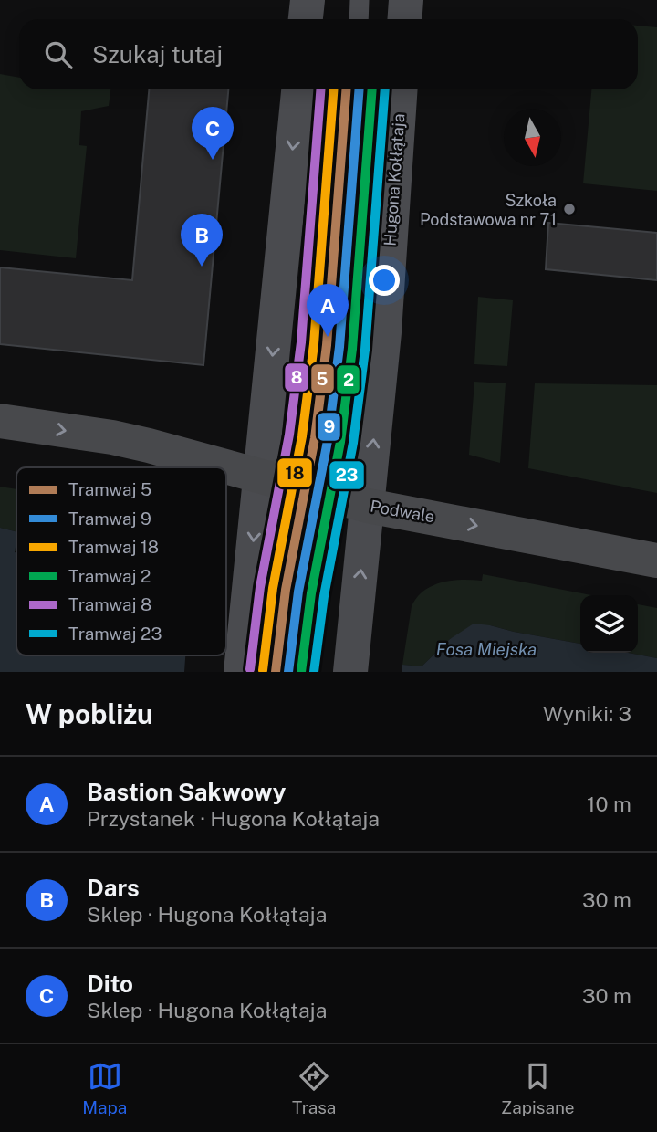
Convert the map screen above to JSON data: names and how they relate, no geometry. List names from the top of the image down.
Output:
{
  "streets": {
    "main road": ["Podwale"],
    "street": ["Hugona Kołłątaja"]
  },
  "crossings": [
    ["Hugona Kołłątaja", "Podwale"]
  ],
  "one_way": ["Podwale"],
  "water": ["Fosa Miejska"],
  "places": ["Szkoła Podstawowa nr 71"],
  "lines": [
    "tram line 5",
    "tram line 9",
    "tram line 18",
    "tram line 2",
    "tram line 8",
    "tram line 23"
  ],
  "legend": [
    "Tramwaj 5",
    "Tramwaj 9",
    "Tramwaj 18",
    "Tramwaj 2",
    "Tramwaj 8",
    "Tramwaj 23"
  ],
  "north": "bottom",
  "page": {
    "search": "Szukaj tutaj",
    "pins": ["C", "B", "A"],
    "heading": ["W pobliżu", "Wyniki: 3"],
    "list": [
      {
        "mark": "A",
        "name": "Bastion Sakwowy",
        "note": "Przystanek · Hugona Kołłątaja",
        "value": "10 m"
      },
      {
        "mark": "B",
        "name": "Dars",
        "note": "Sklep · Hugona Kołłątaja",
        "value": "30 m"
      },
      {
        "mark": "C",
        "name": "Dito",
        "note": "Sklep · Hugona Kołłątaja",
        "value": "30 m"
      }
    ],
    "nav": ["Mapa", "Trasa", "Zapisane"]
  }
}
